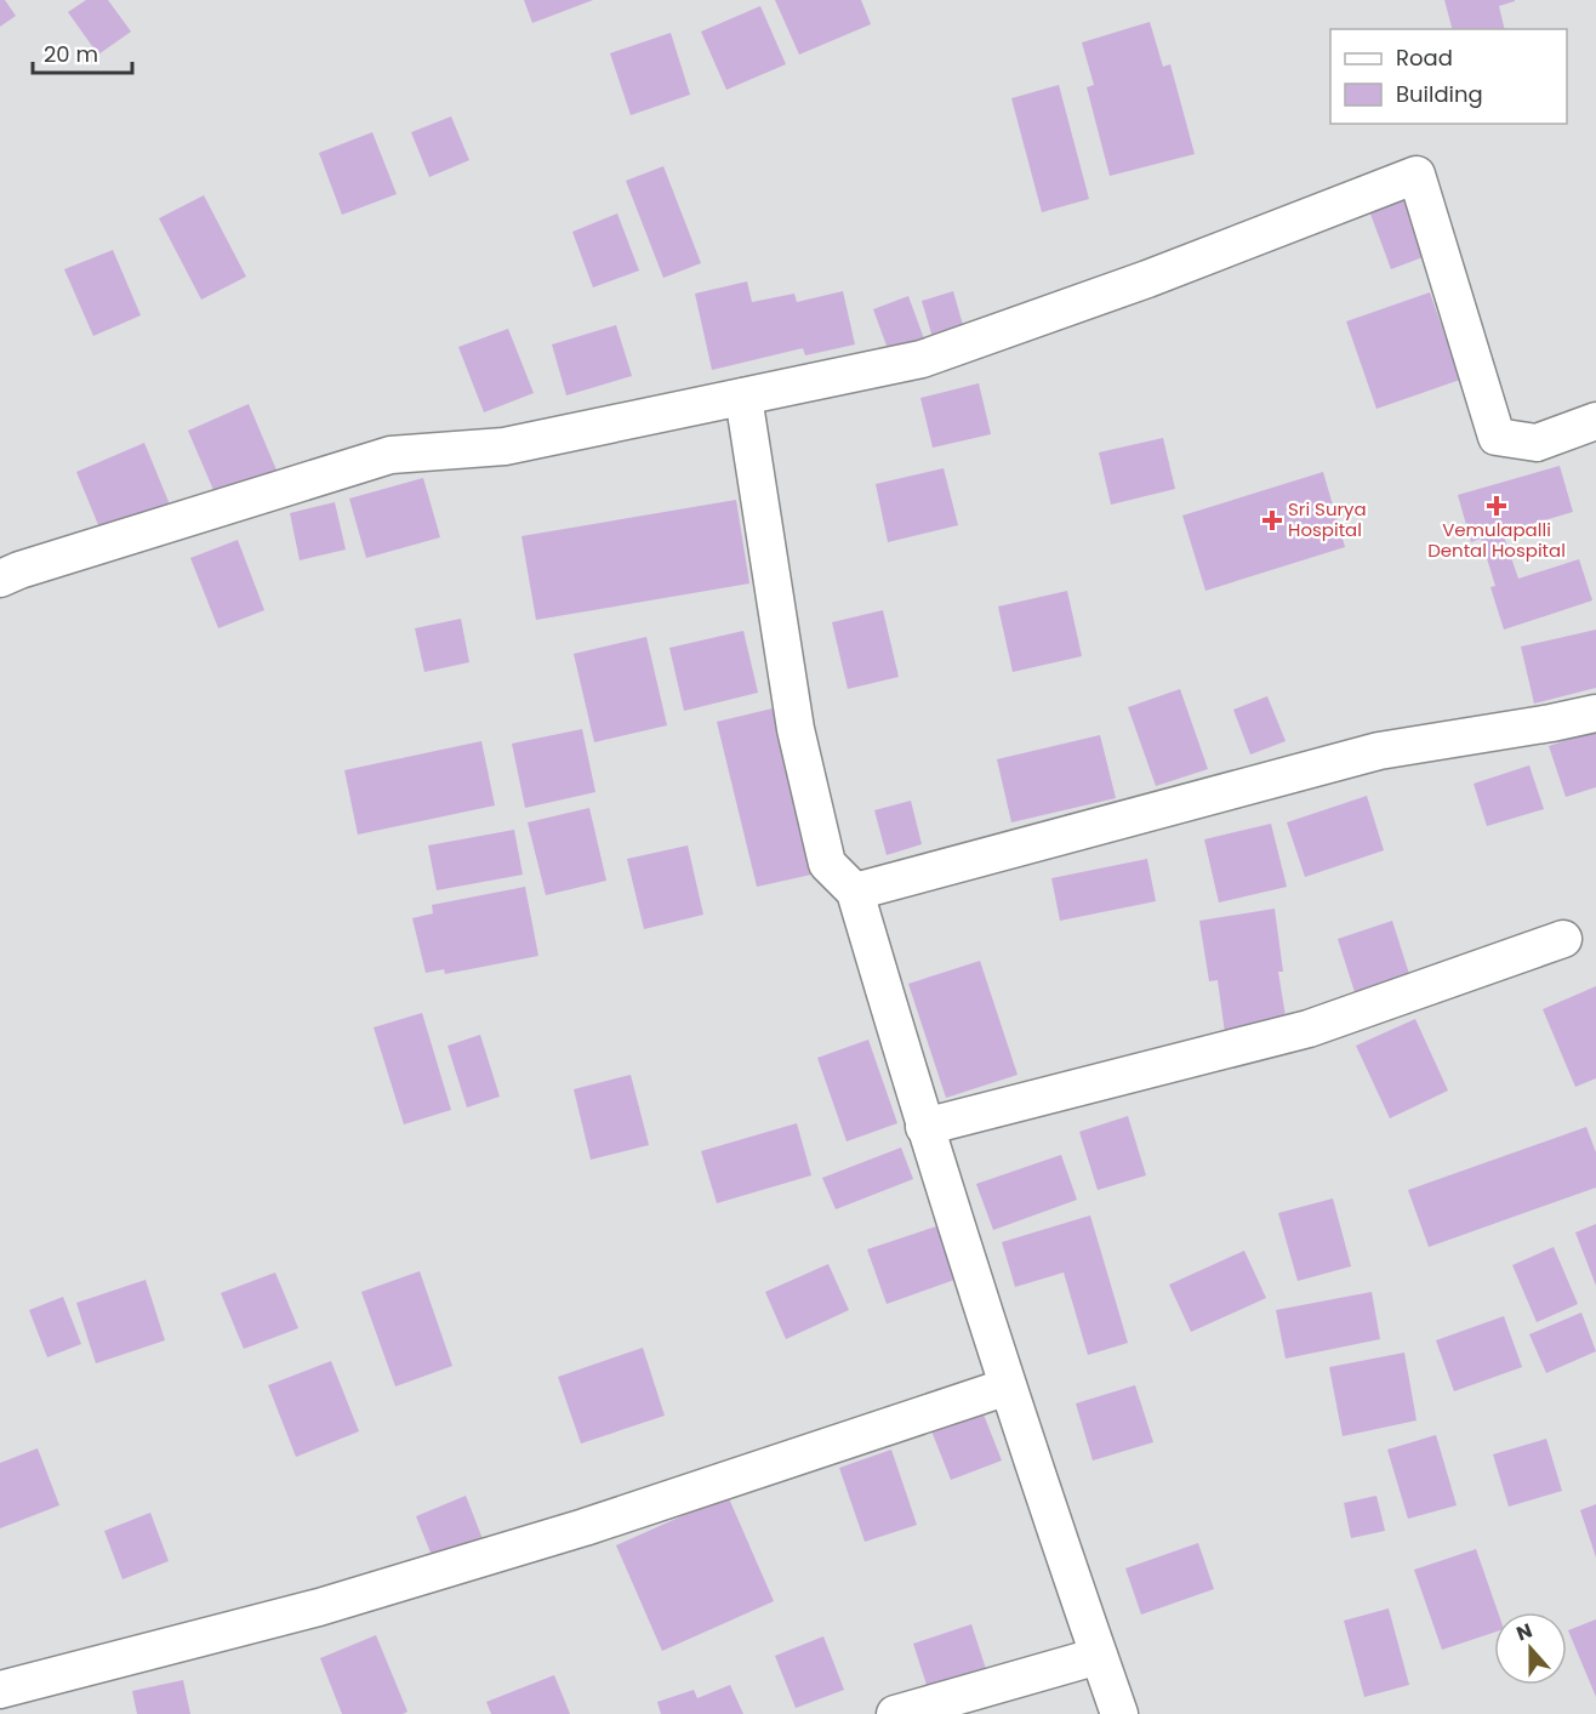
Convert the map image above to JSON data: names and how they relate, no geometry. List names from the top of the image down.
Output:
{
  "places": {
    "health": ["Vemulapalli Dental Hospital", "Sri Surya Hospital"]
  },
  "legend": ["Road", "Building"],
  "scale_bar": "20 m",
  "north": "top"
}
